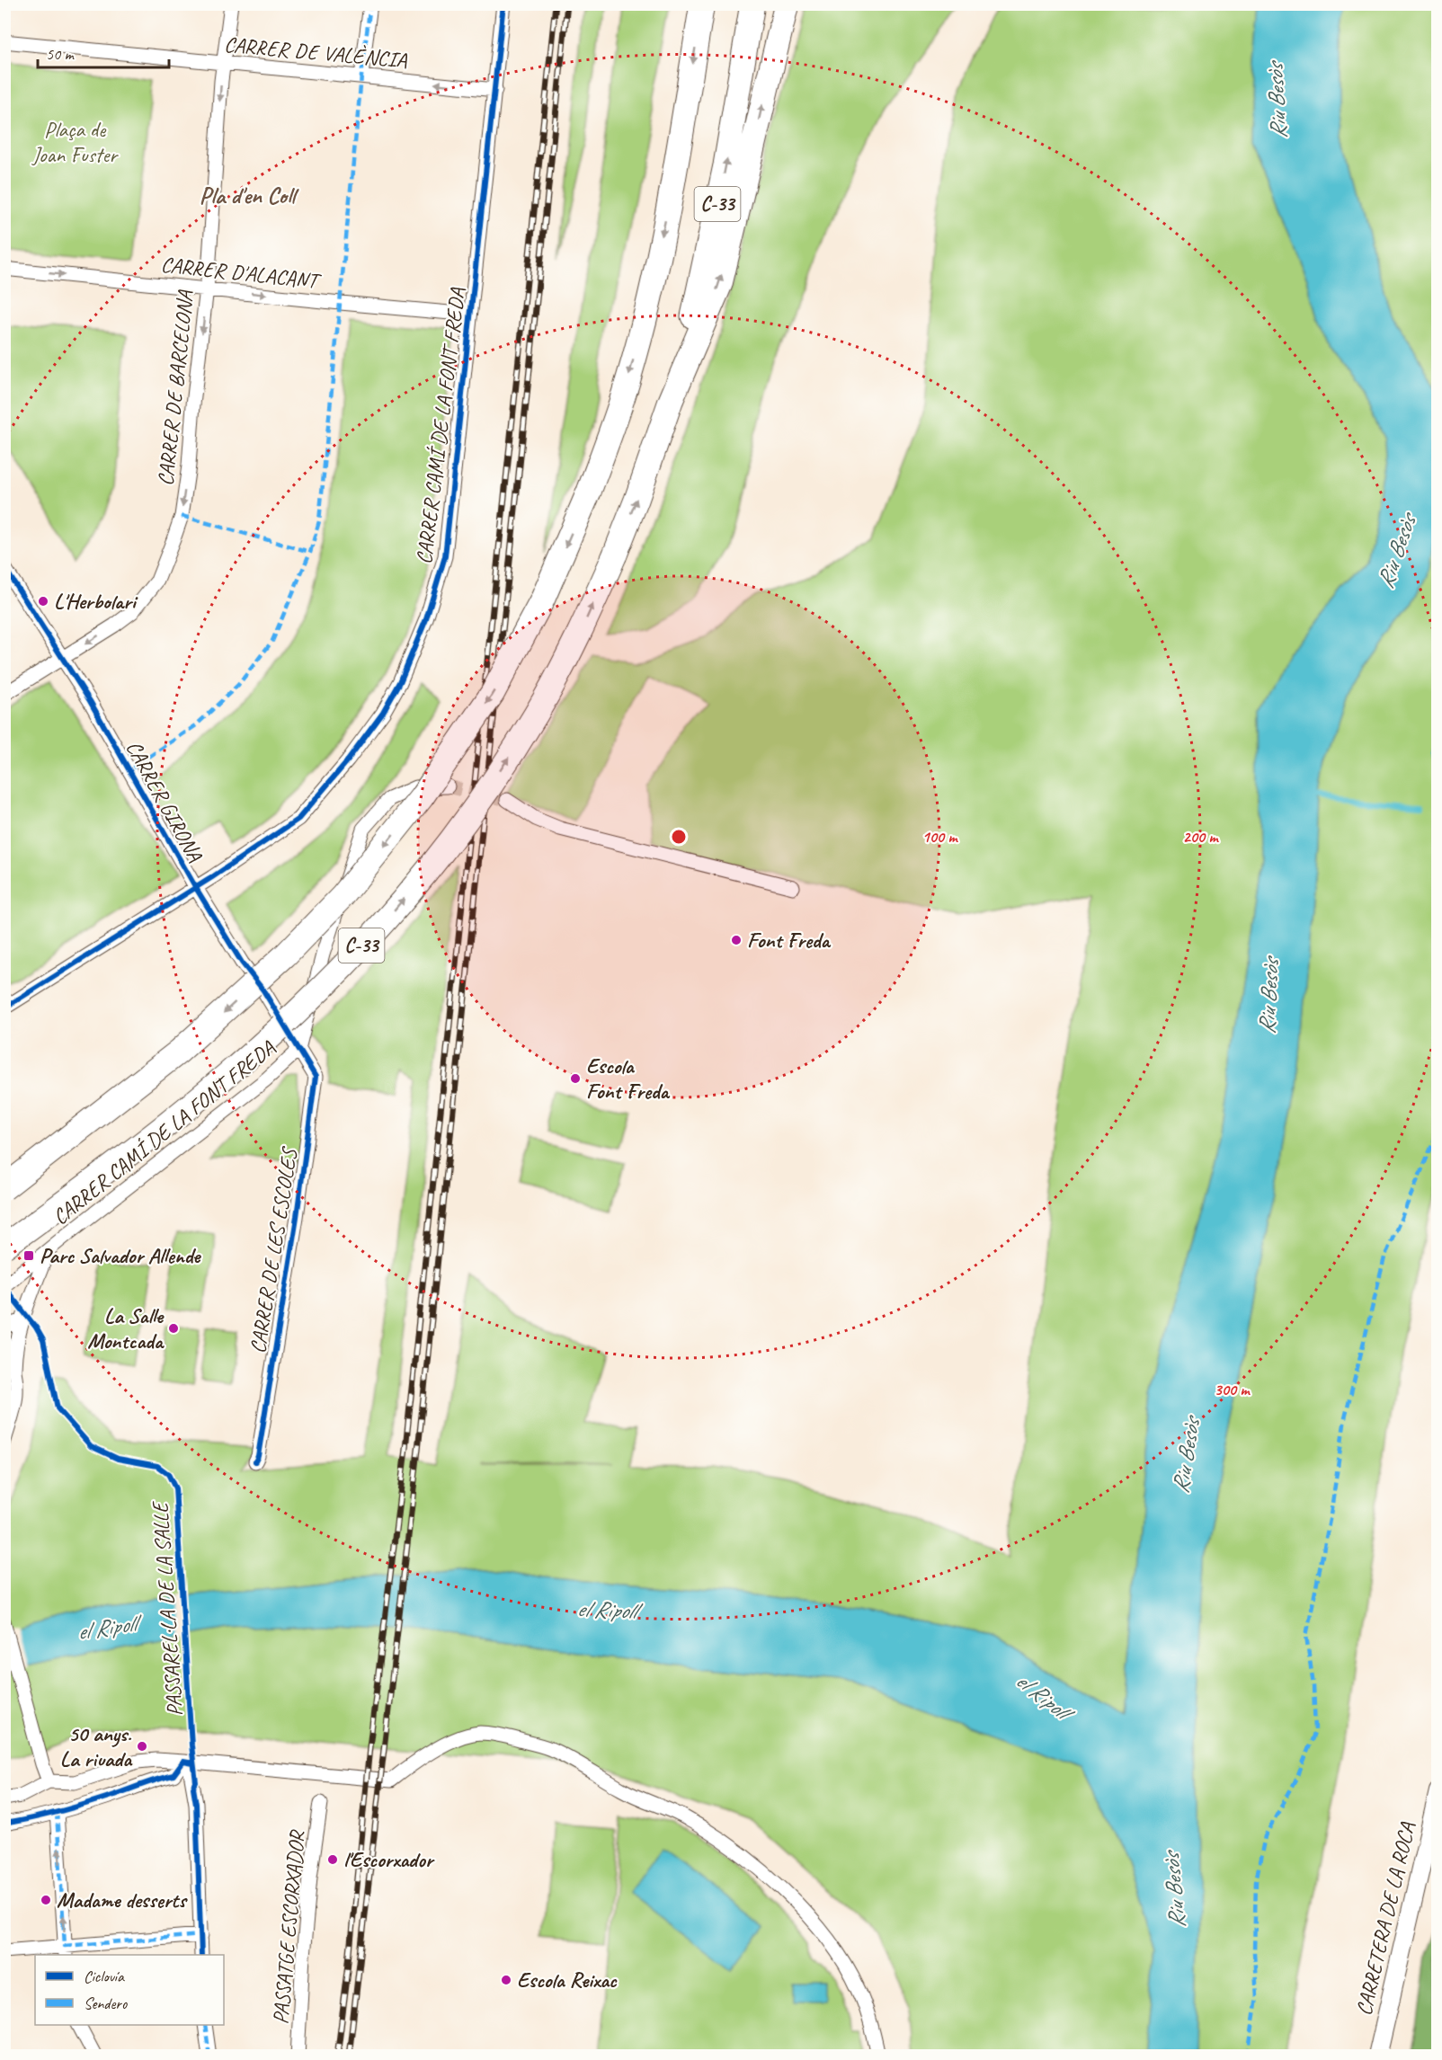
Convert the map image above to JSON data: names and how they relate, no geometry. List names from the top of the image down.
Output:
{
  "streets": {
    "highway": ["C-33"],
    "street": [
      "CARRER DE VALÈNCIA",
      "CARRER D'ALACANT",
      "CARRER DE BARCELONA",
      "CARRER CAMÍ DE LA FONT FREDA",
      "CARRER GIRONA",
      "CARRER DE LES ESCOLES",
      "CARRETERA DE LA ROCA",
      "PASSATGE ESCORXADOR"
    ],
    "cycle path": ["PASSAREL·LA DE LA SALLE"]
  },
  "crossings": [
    ["CARRER DE VALÈNCIA", "CARRER DE BARCELONA"],
    ["CARRER DE VALÈNCIA", "CARRER CAMÍ DE LA FONT FREDA"],
    ["CARRER D'ALACANT", "CARRER DE BARCELONA"],
    ["CARRER D'ALACANT", "CARRER CAMÍ DE LA FONT FREDA"],
    ["CARRER DE BARCELONA", "CARRER GIRONA"],
    ["CARRER CAMÍ DE LA FONT FREDA", "CARRER GIRONA"],
    ["CARRER CAMÍ DE LA FONT FREDA", "CARRER DE LES ESCOLES"],
    ["CARRER GIRONA", "CARRER DE LES ESCOLES"]
  ],
  "one_way": ["CARRER D'ALACANT", "CARRER DE BARCELONA"],
  "districts": ["Pla d'en Coll"],
  "water": ["Riu Besòs", "el Ripoll"],
  "parks": ["Plaça de Joan Fuster"],
  "places": {
    "other": [
      "L'Herbolari",
      "Font Freda",
      "Escola Font Freda",
      "La Salle Montcada",
      "50 anys. La riuada",
      "l'Escorxador",
      "Madame desserts",
      "Escola Reixac"
    ],
    "transit": ["Parc Salvador Allende"]
  },
  "legend": ["Ciclovía", "Sendero"],
  "scale_bar": "50 m",
  "rings": ["100 m", "200 m", "300 m"]
}
